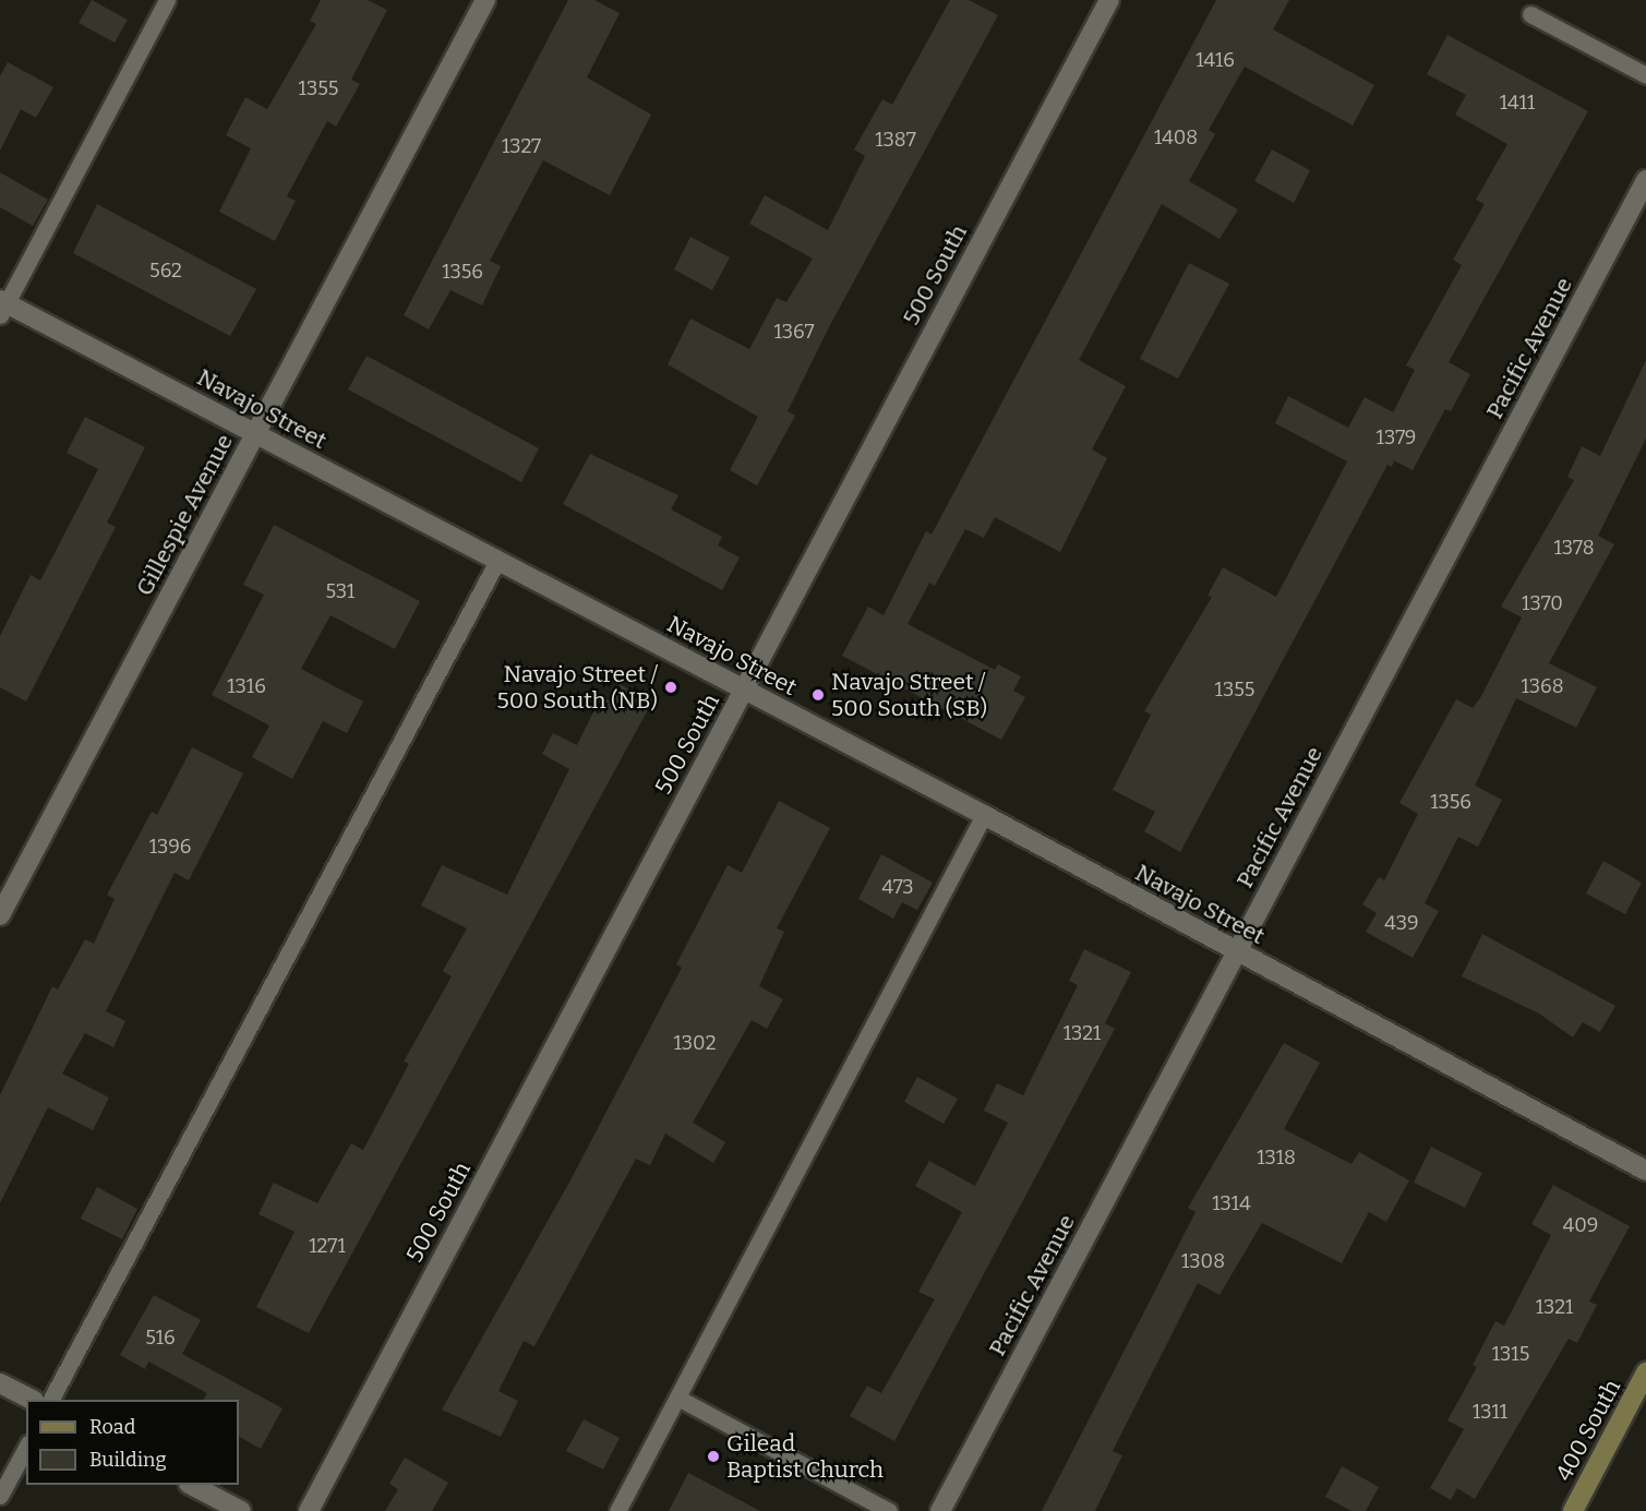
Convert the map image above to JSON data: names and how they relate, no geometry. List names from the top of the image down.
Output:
{
  "streets": {
    "main road": ["400 South"],
    "street": [
      "500 South",
      "Pacific Avenue",
      "Navajo Street",
      "Gillespie Avenue"
    ]
  },
  "crossings": [
    ["500 South", "Navajo Street"],
    ["Pacific Avenue", "Navajo Street"],
    ["Navajo Street", "Gillespie Avenue"]
  ],
  "places": ["Navajo Street / 500 South (NB)", "Navajo Street / 500 South (SB)", "Gilead Baptist Church"],
  "house_numbers": [
    "1416",
    "1355",
    "1411",
    "1408",
    "1387",
    "1327",
    "562",
    "1356",
    "1367",
    "1379",
    "1378",
    "531",
    "1370",
    "1316",
    "1368",
    "1355",
    "1356",
    "1396",
    "473",
    "439",
    "1321",
    "1302",
    "1318",
    "1314",
    "409",
    "1271",
    "1308",
    "1321",
    "516",
    "1315",
    "1311"
  ],
  "legend": ["Road", "Building"]
}
